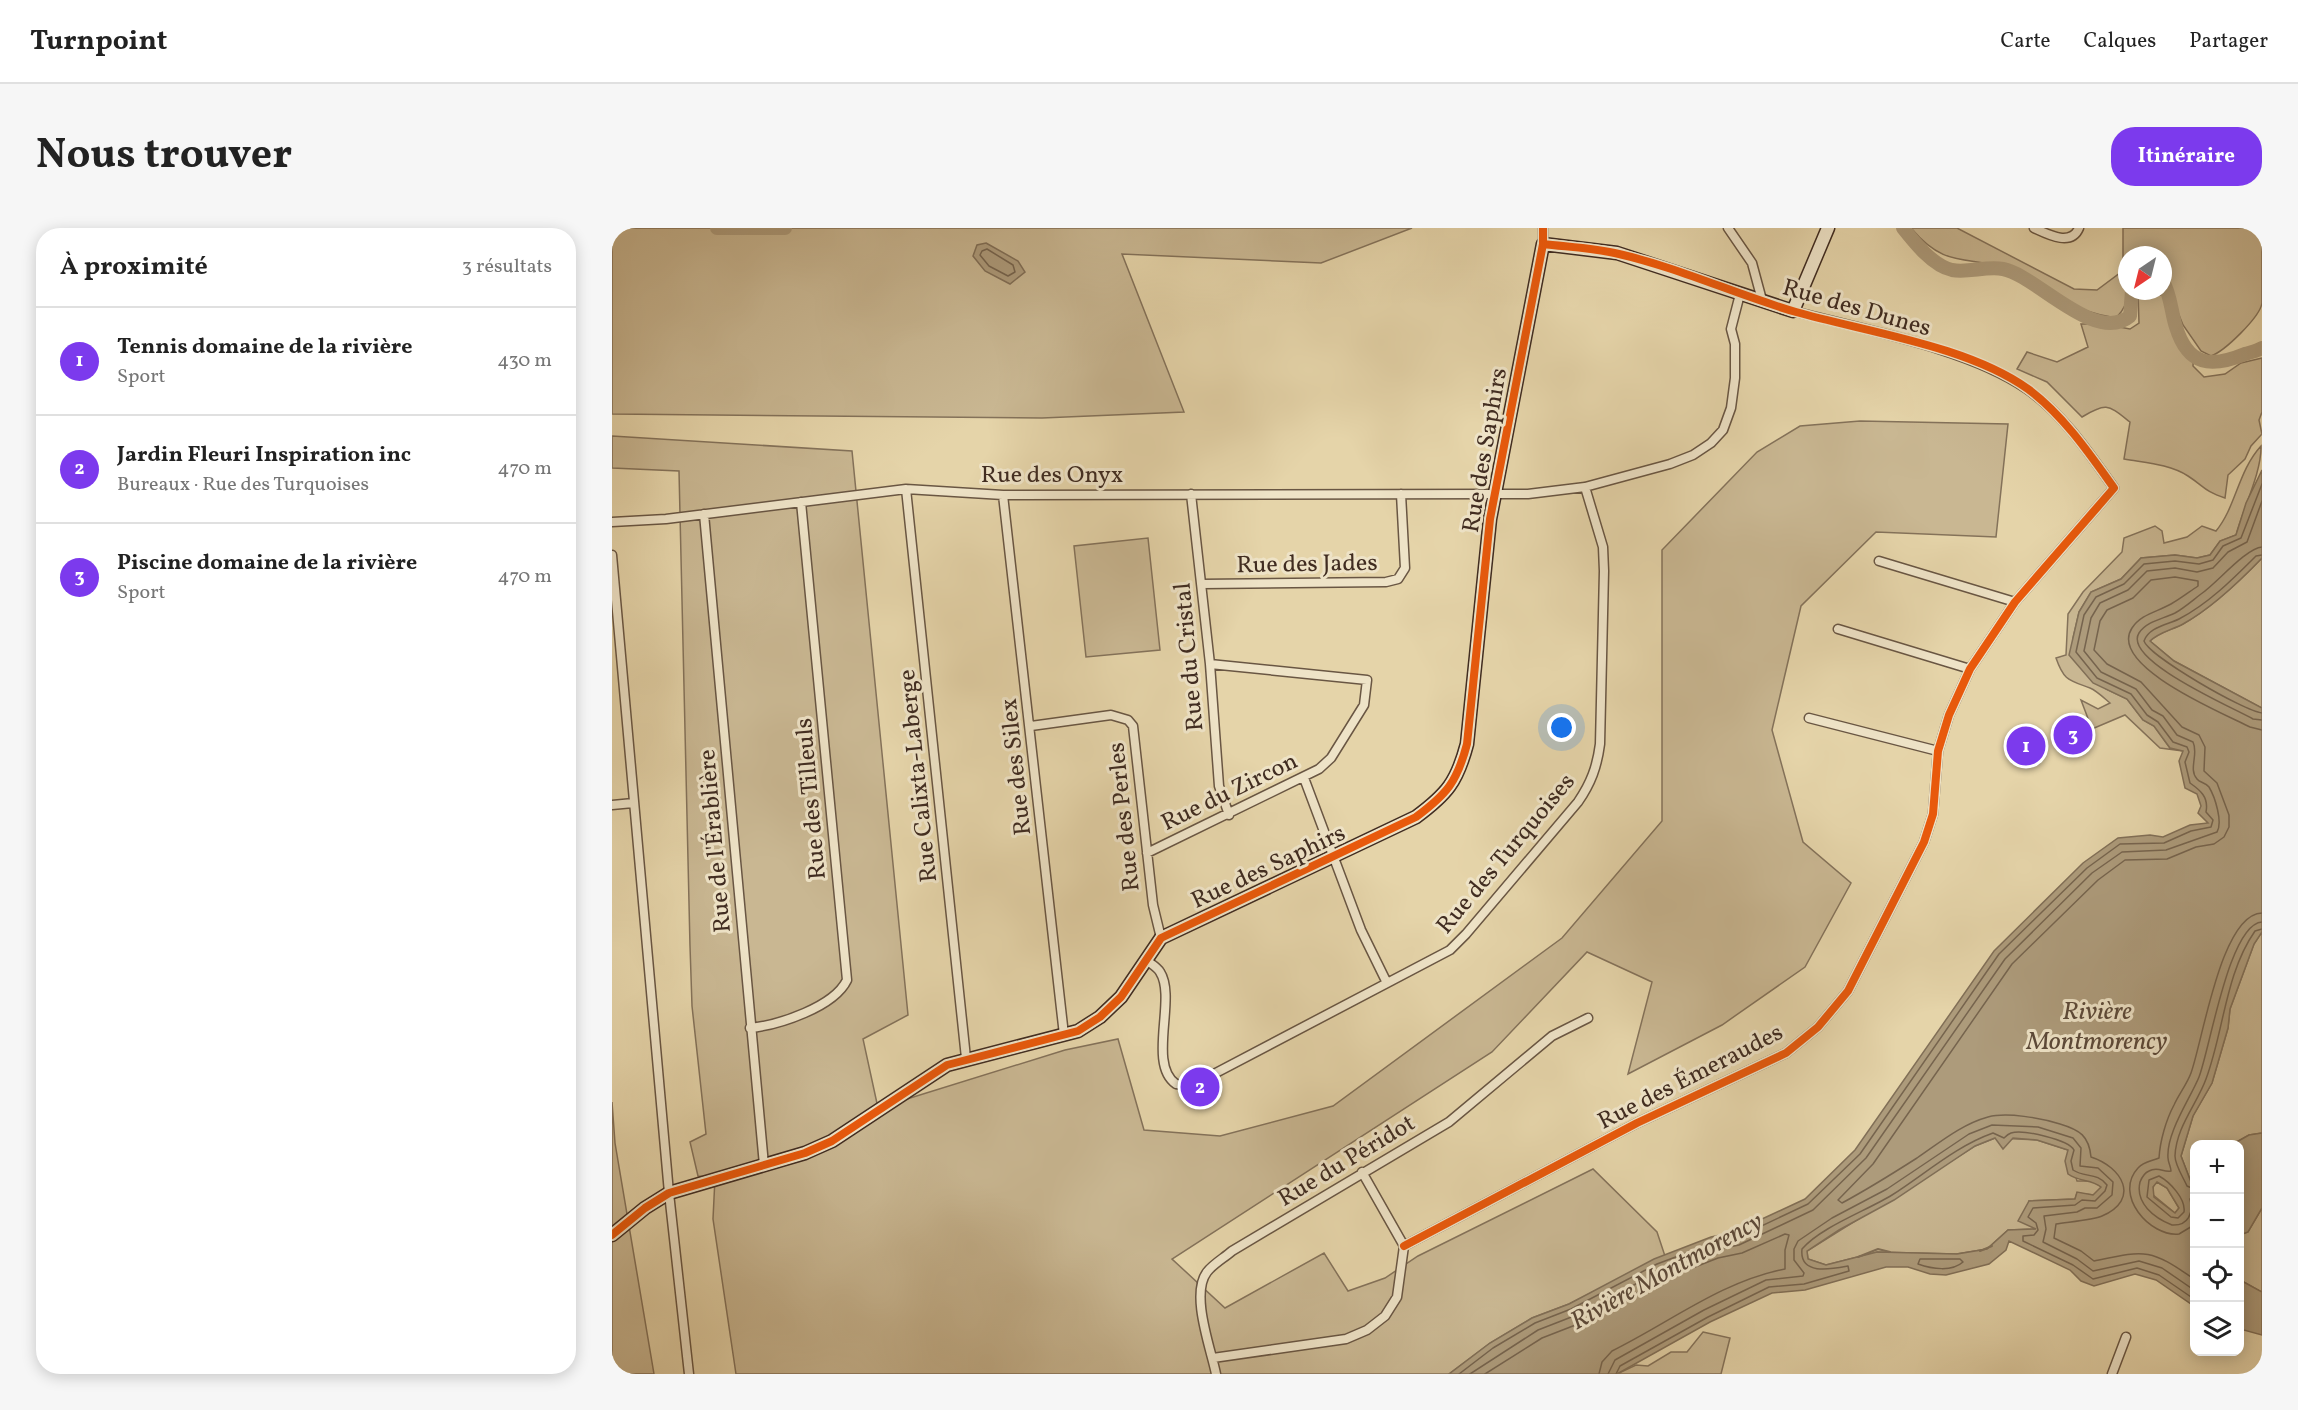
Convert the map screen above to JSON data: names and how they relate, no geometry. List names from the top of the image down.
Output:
{
  "streets": {
    "street": [
      "Rue des Dunes",
      "Rue des Saphirs",
      "Rue des Onyx",
      "Rue des Jades",
      "Rue du Cristal",
      "Rue des Silex",
      "Rue Calixta-Laberge",
      "Rue du Zircon",
      "Rue des Tilleuls",
      "Rue des Perles",
      "Rue de l'Érablière",
      "Rue des Turquoises",
      "Rue des Émeraudes",
      "Rue du Péridot"
    ]
  },
  "crossings": [
    ["Rue des Dunes", "Rue des Saphirs"],
    ["Rue des Dunes", "Rue des Onyx"],
    ["Rue des Dunes", "Rue des Émeraudes"],
    ["Rue des Saphirs", "Rue des Onyx"],
    ["Rue des Saphirs", "Rue des Perles"],
    ["Rue des Onyx", "Rue des Jades"],
    ["Rue des Onyx", "Rue du Cristal"],
    ["Rue des Onyx", "Rue des Silex"],
    ["Rue des Onyx", "Rue Calixta-Laberge"],
    ["Rue des Onyx", "Rue des Tilleuls"],
    ["Rue des Onyx", "Rue de l'Érablière"],
    ["Rue des Onyx", "Rue des Turquoises"],
    ["Rue des Jades", "Rue du Cristal"],
    ["Rue du Cristal", "Rue du Zircon"],
    ["Rue des Silex", "Rue des Perles"],
    ["Rue du Zircon", "Rue des Perles"],
    ["Rue des Tilleuls", "Rue de l'Érablière"]
  ],
  "water": ["Rivière Montmorency"],
  "north": "bottom left",
  "page": {
    "header": "Turnpoint",
    "nav": ["Carte", "Calques", "Partager"],
    "title": "Nous trouver",
    "buttons": "Itinéraire",
    "heading": ["À proximité", "3 résultats"],
    "list": [
      {
        "mark": "1",
        "name": "Tennis domaine de la rivière",
        "note": "Sport",
        "value": "430 m"
      },
      {
        "mark": "2",
        "name": "Jardin Fleuri Inspiration inc",
        "note": "Bureaux · Rue des Turquoises",
        "value": "470 m"
      },
      {
        "mark": "3",
        "name": "Piscine domaine de la rivière",
        "note": "Sport",
        "value": "470 m"
      }
    ],
    "pins": ["3", "1", "2"],
    "map_buttons": ["+", "−"]
  }
}
